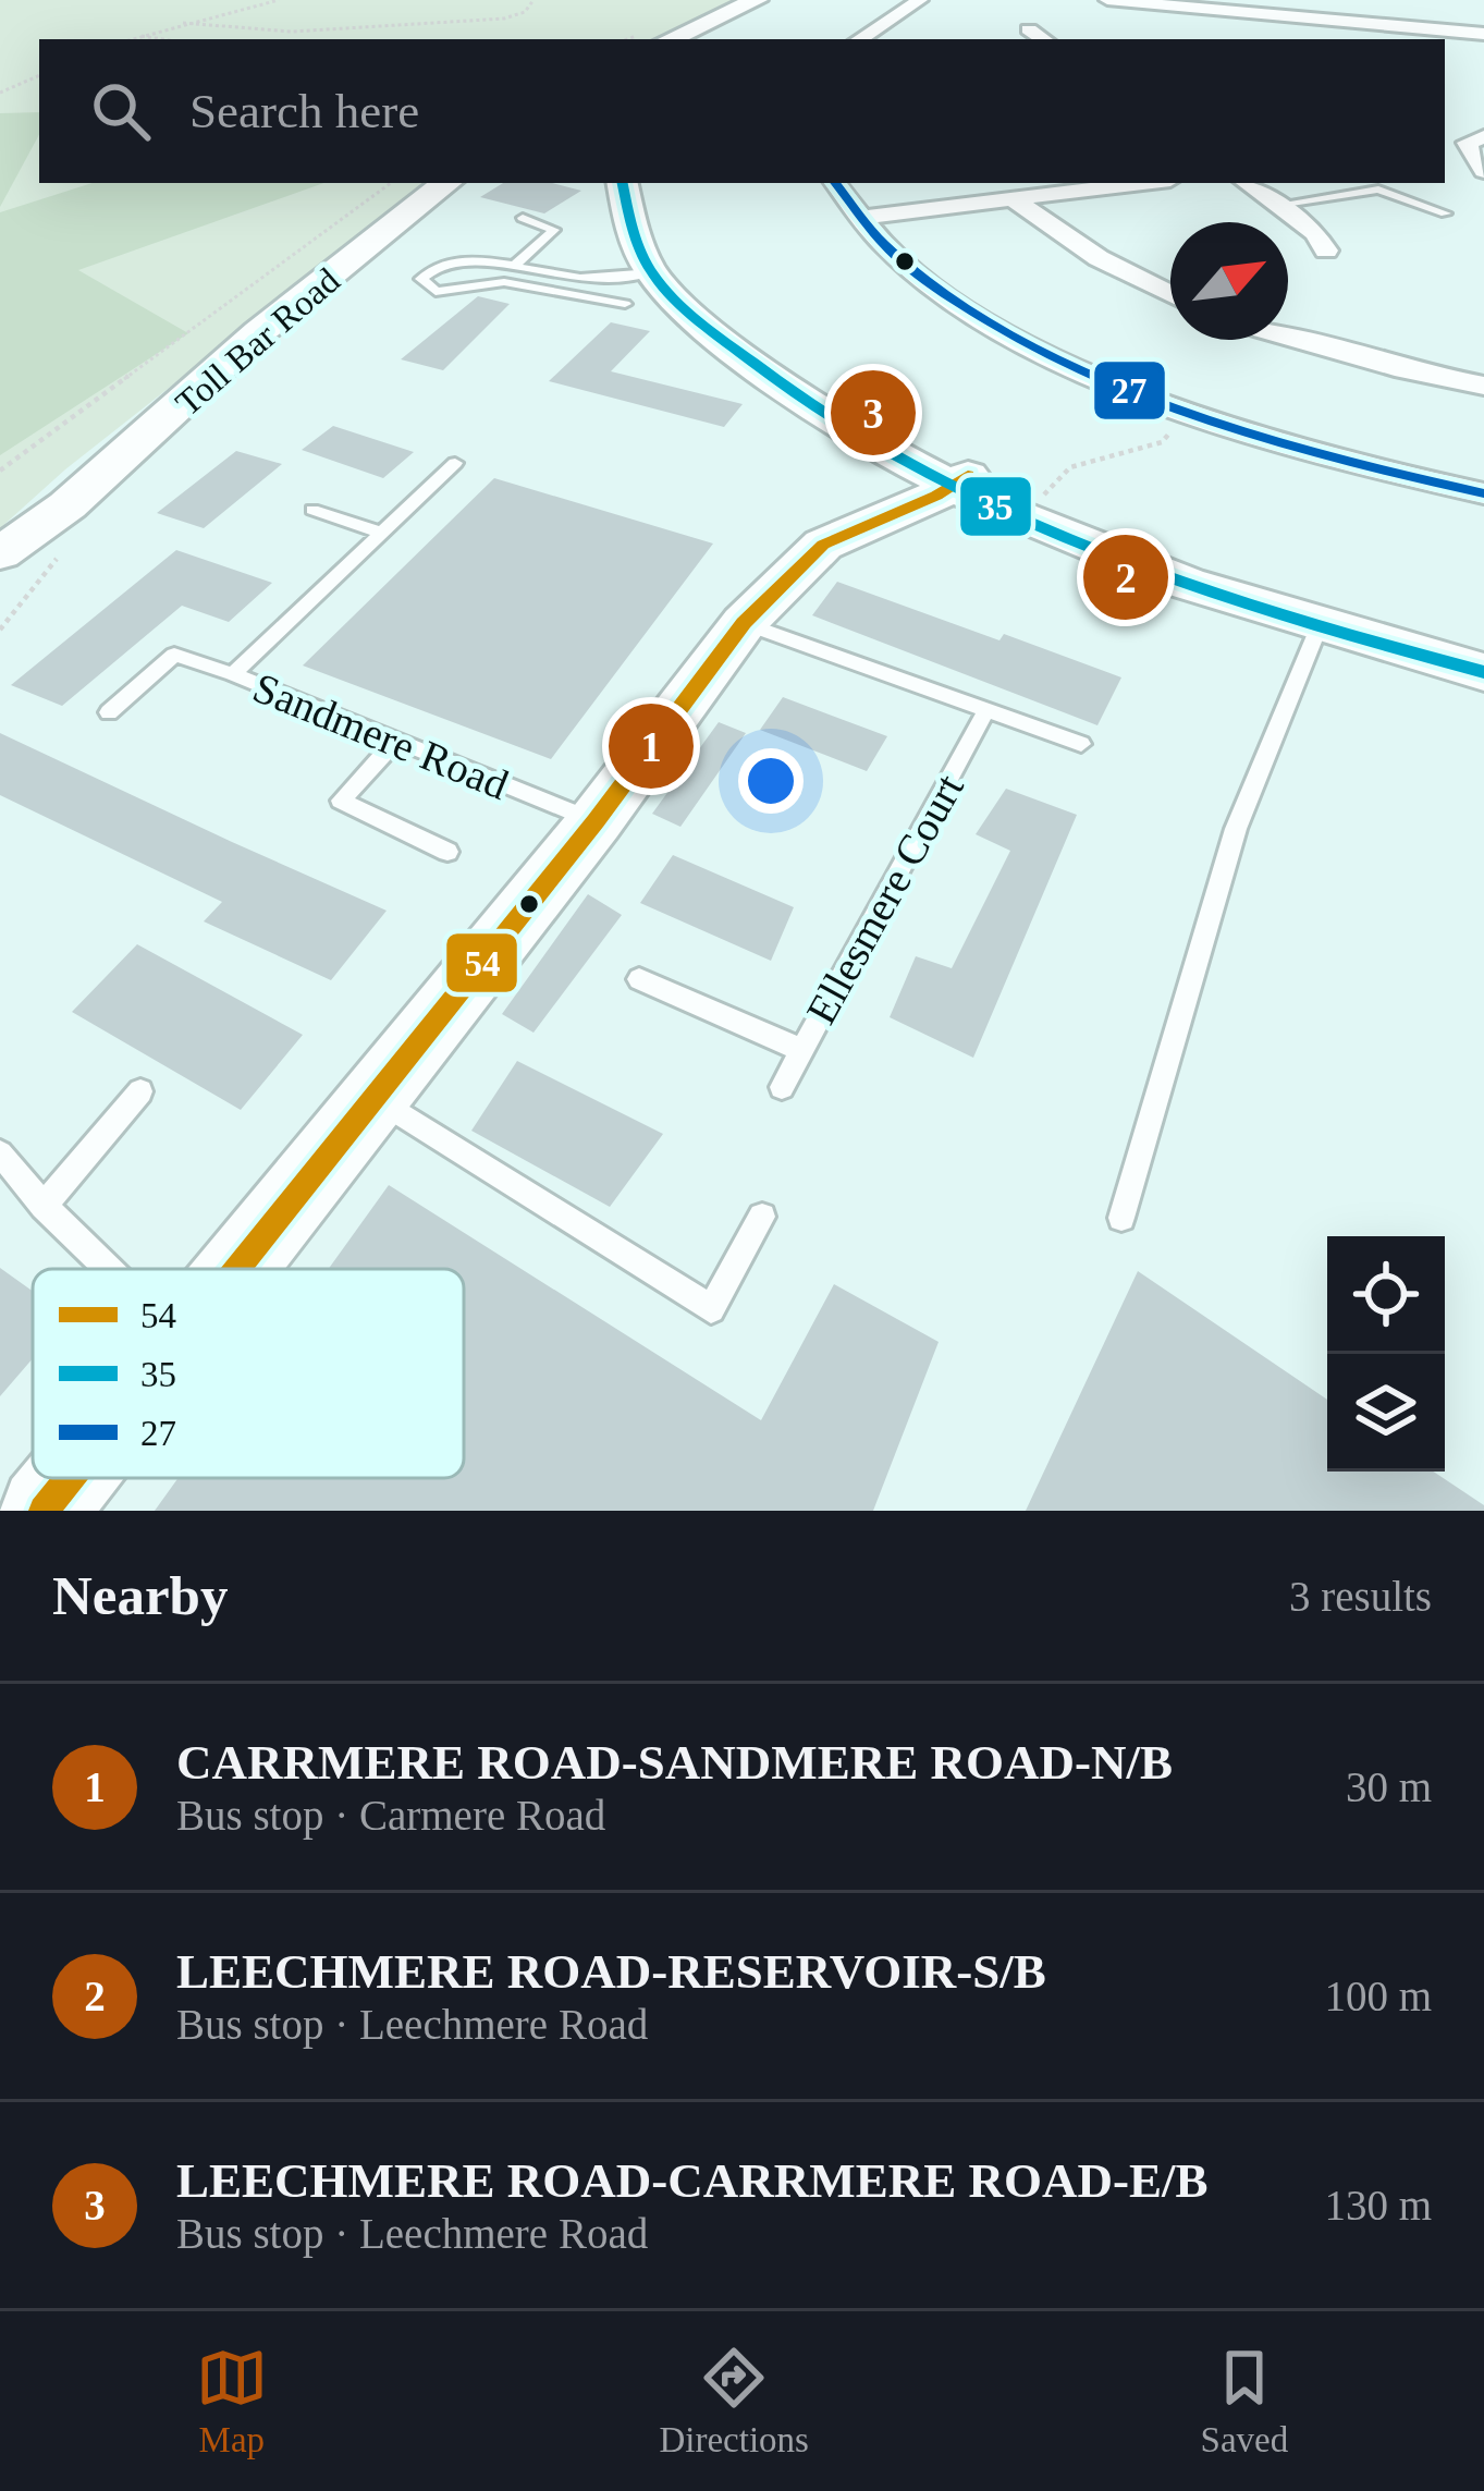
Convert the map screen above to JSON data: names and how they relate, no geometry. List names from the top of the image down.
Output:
{
  "streets": {
    "street": ["Toll Bar Road"],
    "lane": ["Sandmere Road", "Ellesmere Court"]
  },
  "lines": ["transit line 35", "transit line 27", "transit line 54"],
  "legend": ["54", "35", "27"],
  "north": "top right",
  "page": {
    "search": "Search here",
    "pins": ["3", "2", "1"],
    "heading": ["Nearby", "3 results"],
    "list": [
      {
        "mark": "1",
        "name": "CARRMERE ROAD-SANDMERE ROAD-N/B",
        "note": "Bus stop · Carmere Road",
        "value": "30 m"
      },
      {
        "mark": "2",
        "name": "LEECHMERE ROAD-RESERVOIR-S/B",
        "note": "Bus stop · Leechmere Road",
        "value": "100 m"
      },
      {
        "mark": "3",
        "name": "LEECHMERE ROAD-CARRMERE ROAD-E/B",
        "note": "Bus stop · Leechmere Road",
        "value": "130 m"
      }
    ],
    "nav": ["Map", "Directions", "Saved"]
  }
}
